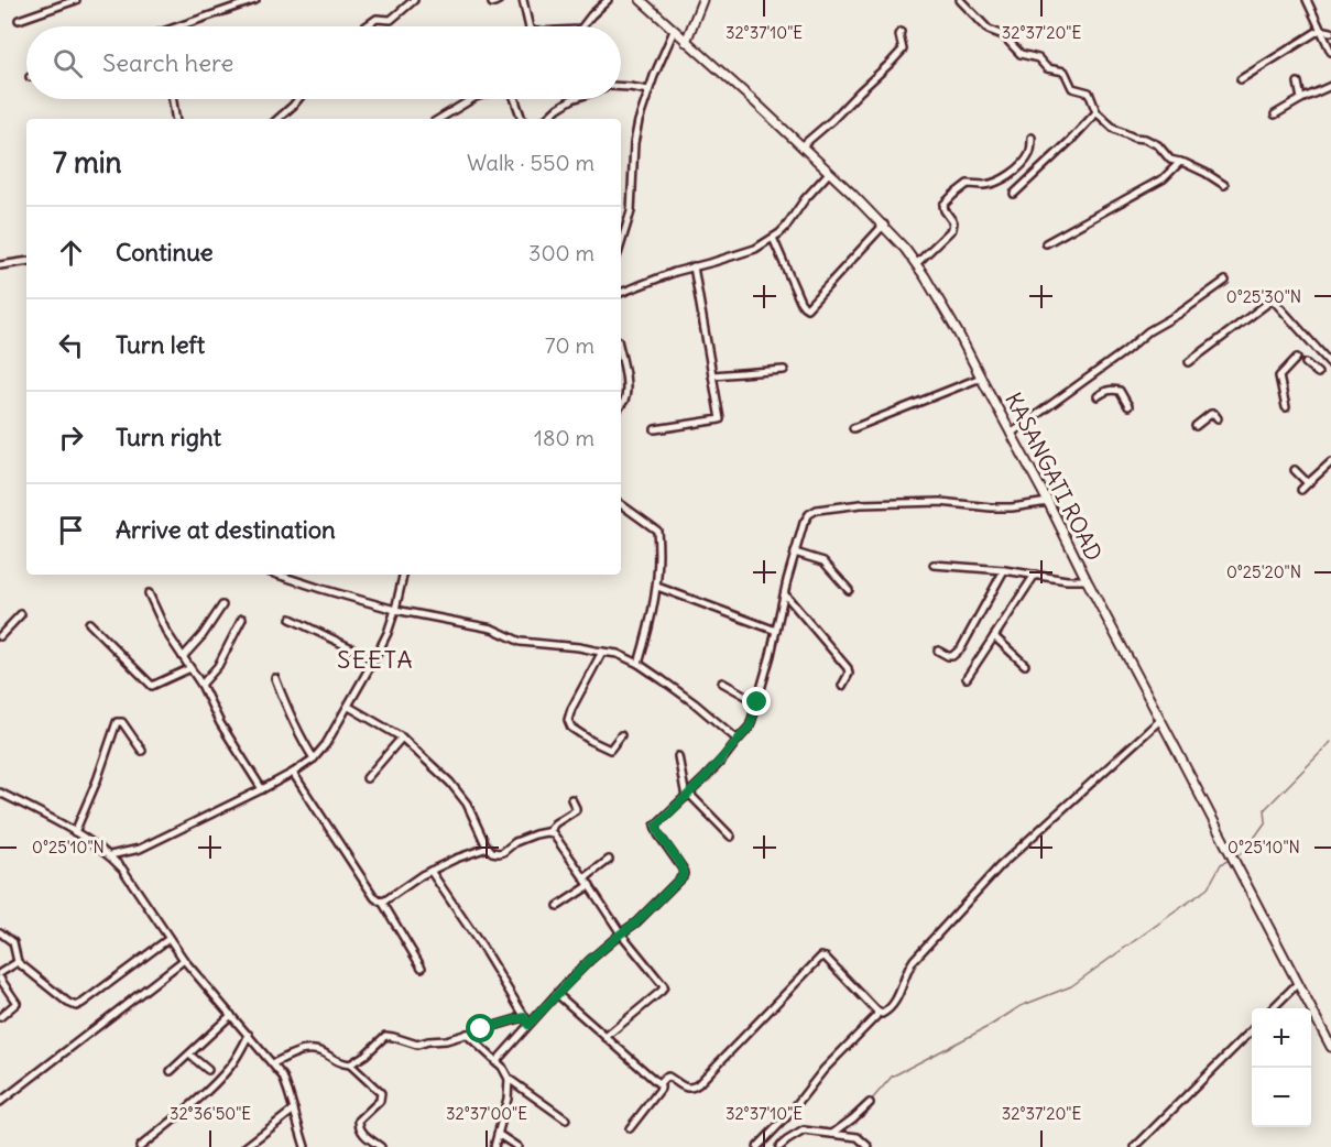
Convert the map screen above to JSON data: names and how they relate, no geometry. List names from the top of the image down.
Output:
{
  "streets": {
    "street": ["KASANGATI ROAD"]
  },
  "districts": ["SEETA"],
  "page": {
    "search": "Search here",
    "heading": ["7 min", "Walk · 550 m"],
    "list": [
      ["Continue", "300 m"],
      ["Turn left", "70 m"],
      ["Turn right", "180 m"],
      "Arrive at destination"
    ],
    "map_buttons": ["+", "−"]
  },
  "coordinates": [
    "32°37'10\"E",
    "32°37'20\"E",
    "0°25'30\"N",
    "0°25'20\"N",
    "0°25'10\"N",
    "32°36'50\"E",
    "32°37'00\"E"
  ]
}
